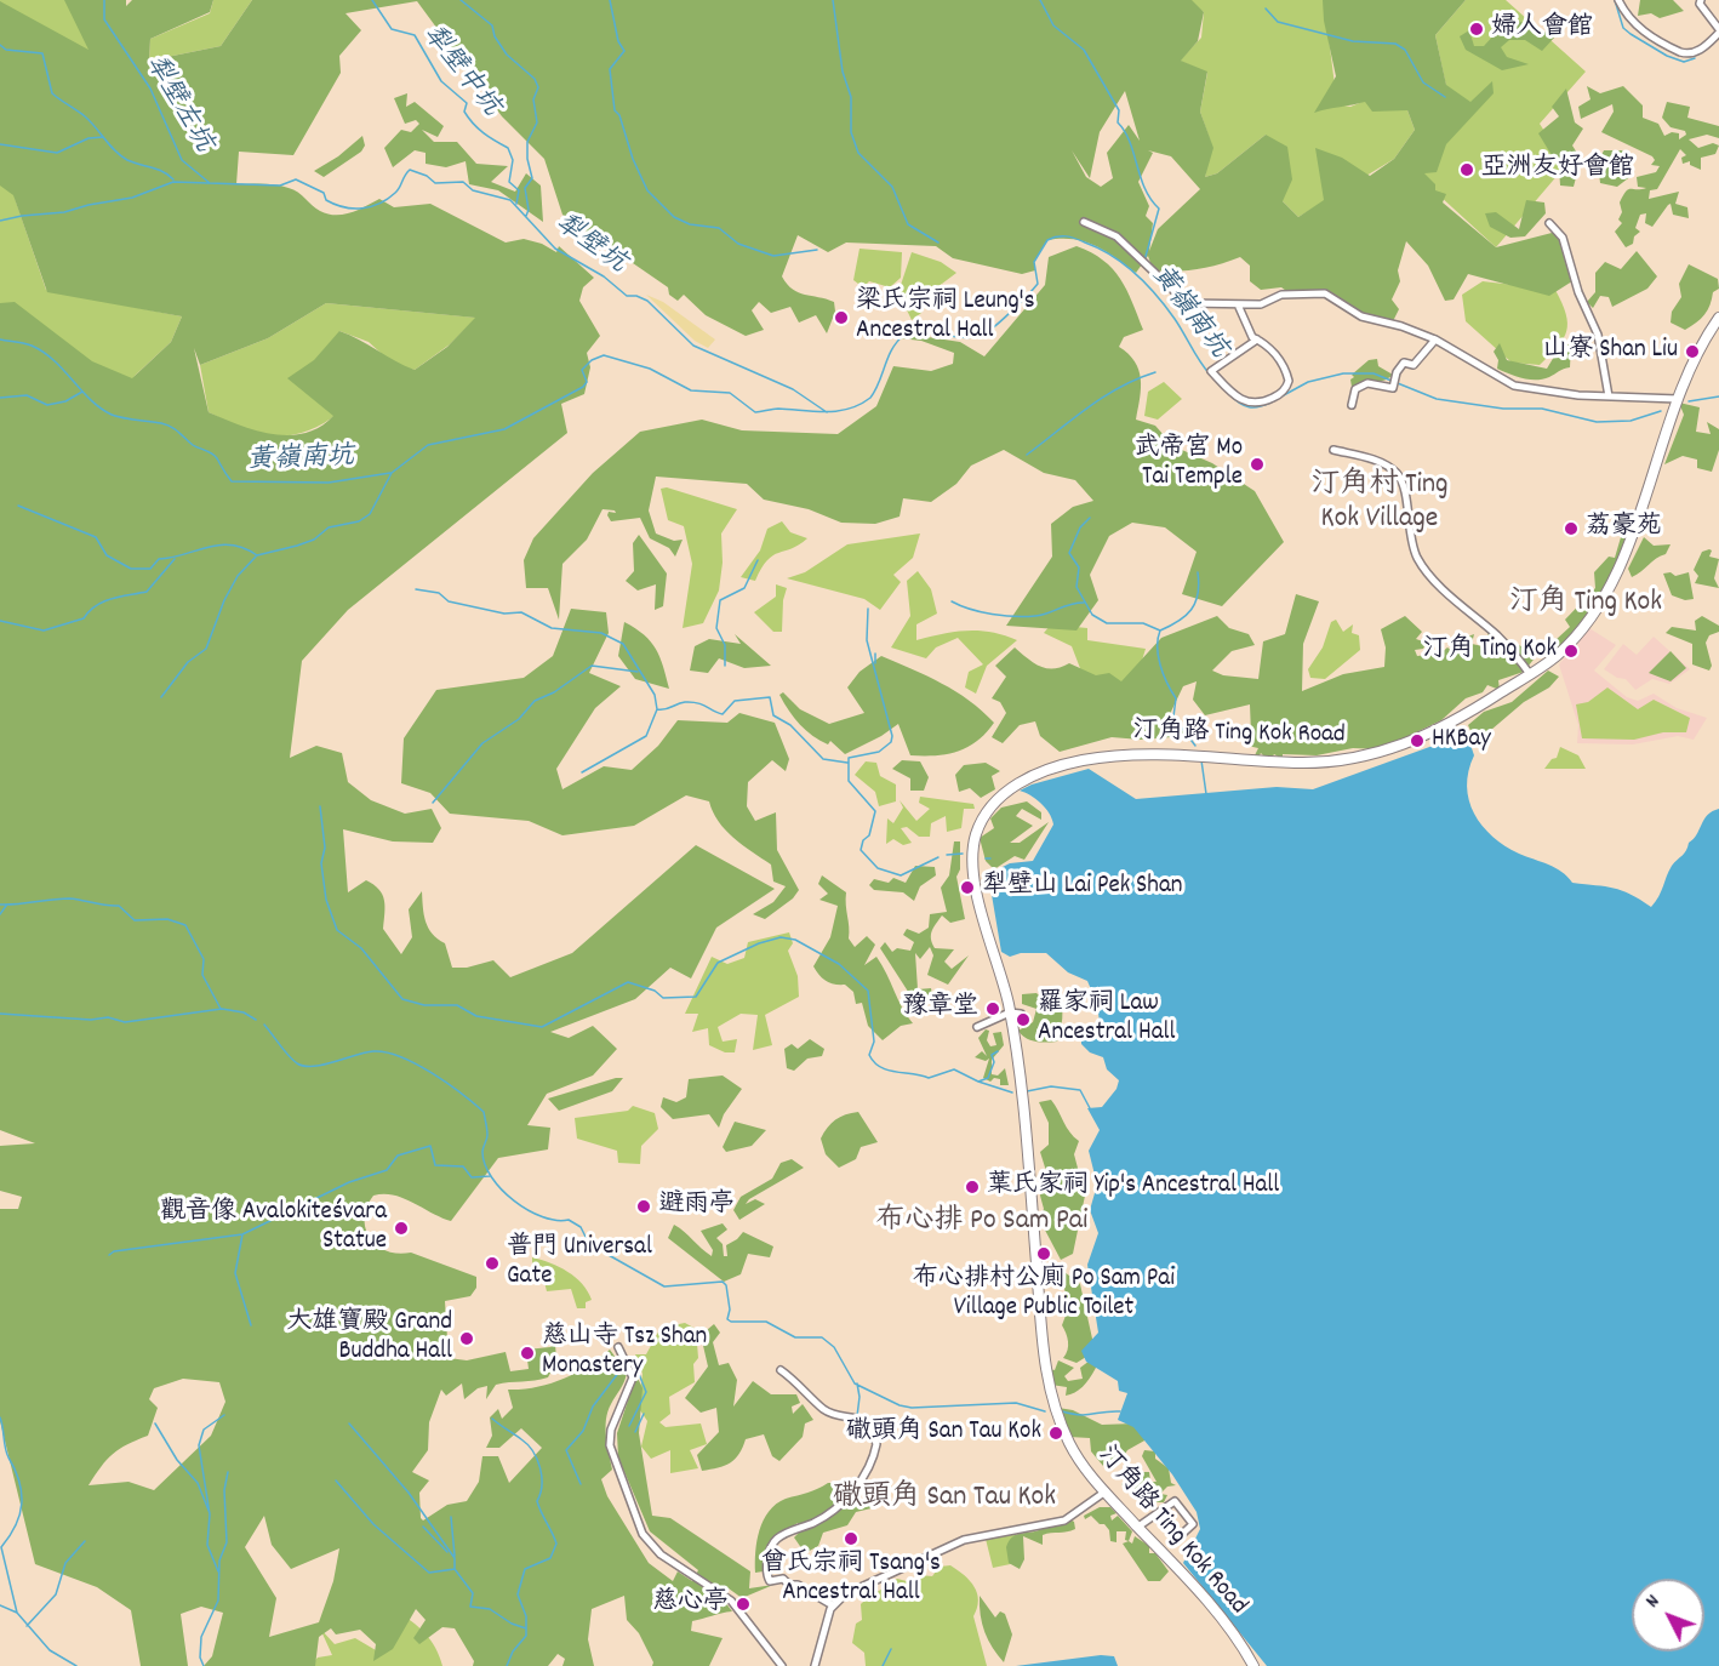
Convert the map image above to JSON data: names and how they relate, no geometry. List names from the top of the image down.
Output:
{
  "streets": {
    "main road": ["汀角路 Ting Kok Road"]
  },
  "districts": [
    "汀角村 Ting Kok Village",
    "汀角 Ting Kok",
    "布心排 Po Sam Pai",
    "䃟頭角 San Tau Kok"
  ],
  "water": [
    "犁壁中坑",
    "犁壁左坑",
    "犁壁坑",
    "黃嶺南坑"
  ],
  "places": [
    "婦人會館",
    "亞洲友好會館",
    "梁氏宗祠 Leung's Ancestral Hall",
    "山寮 Shan Liu",
    "武帝宮 Mo Tai Temple",
    "荔豪苑",
    "汀角 Ting Kok",
    "HKBay",
    "犁壁山 Lai Pek Shan",
    "豫章堂",
    "羅家祠 Law Ancestral Hall",
    "葉氏家祠 Yip's Ancestral Hall",
    "避雨亭",
    "觀音像 Avalokiteśvara Statue",
    "布心排村公廁 Po Sam Pai Village Public Toilet",
    "普門 Universal Gate",
    "大雄寶殿 Grand Buddha Hall",
    "慈山寺 Tsz Shan Monastery",
    "䃟頭角 San Tau Kok",
    "曾氏宗祠 Tsang's Ancestral Hall",
    "慈心亭"
  ],
  "north": "top left"
}
